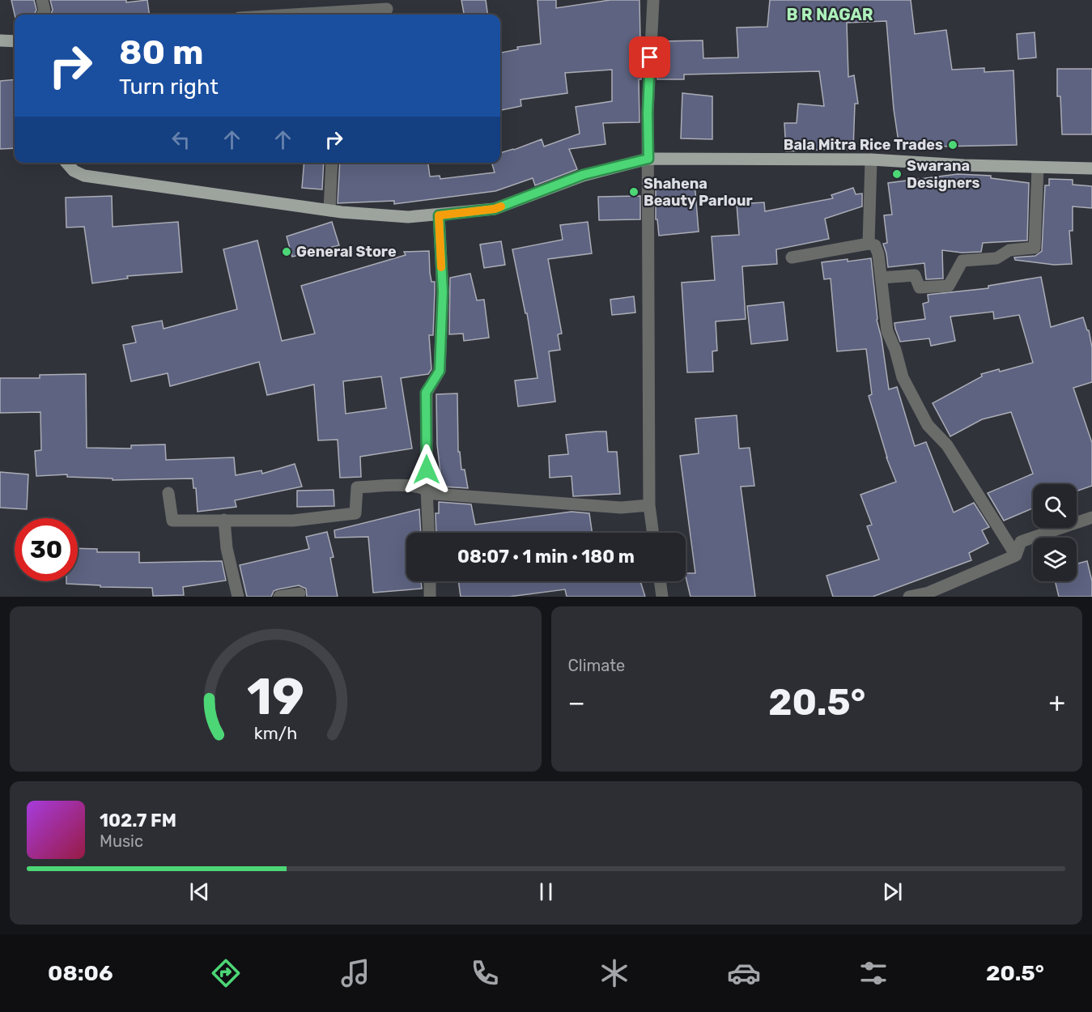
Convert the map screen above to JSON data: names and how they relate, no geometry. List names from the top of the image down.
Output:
{
  "districts": ["B R NAGAR"],
  "places": [
    "Bala Mitra Rice Trades",
    "Swarana Designers",
    "Shahena Beauty Parlour",
    "General Store"
  ],
  "page": {
    "turn": ["80 m", "Turn right"],
    "limit": "30",
    "trip": "08:07 · 1 min · 180 m",
    "tile": "Climate",
    "heat": ["−", "20.5°", "+"],
    "song": ["102.7 FM", "Music"],
    "tabs": ["08:06", "20.5°"],
    "gauge": ["19", "km/h"]
  }
}
